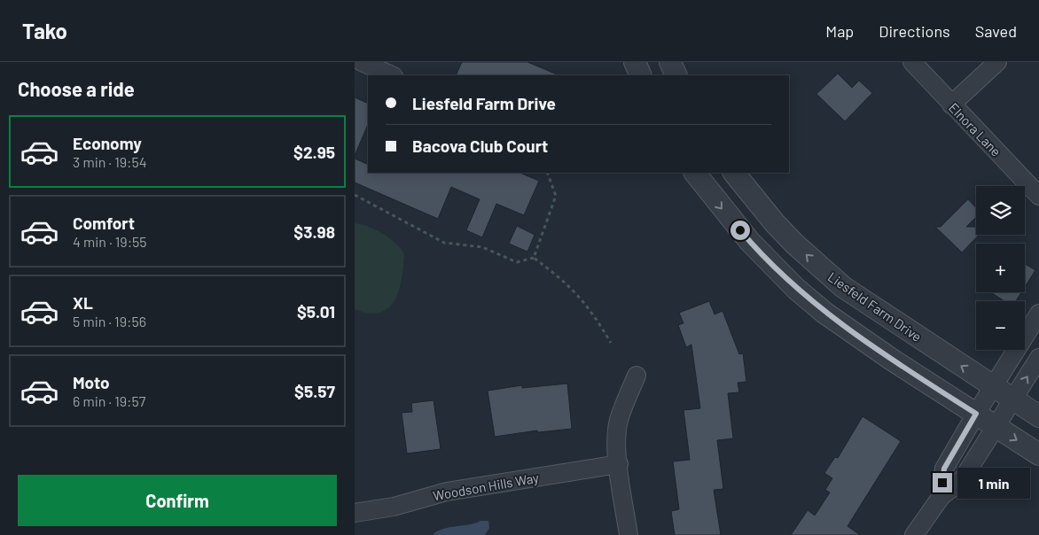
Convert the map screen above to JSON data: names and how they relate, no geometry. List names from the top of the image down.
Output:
{
  "streets": {
    "street": ["Elnora Lane", "Liesfeld Farm Drive", "Woodson Hills Way"]
  },
  "page": {
    "header": "Tako",
    "nav": ["Map", "Directions", "Saved"],
    "heading": "Choose a ride",
    "banner": ["Liesfeld Farm Drive", "Bacova Club Court"],
    "list": [
      {
        "name": "Economy",
        "note": "3 min · 19:54",
        "value": "$2.95"
      },
      {
        "name": "Comfort",
        "note": "4 min · 19:55",
        "value": "$3.98"
      },
      {
        "name": "XL",
        "note": "5 min · 19:56",
        "value": "$5.01"
      },
      {
        "name": "Moto",
        "note": "6 min · 19:57",
        "value": "$5.57"
      }
    ],
    "map_buttons": ["+", "−"],
    "buttons": "Confirm",
    "bubble": "1 min"
  }
}
